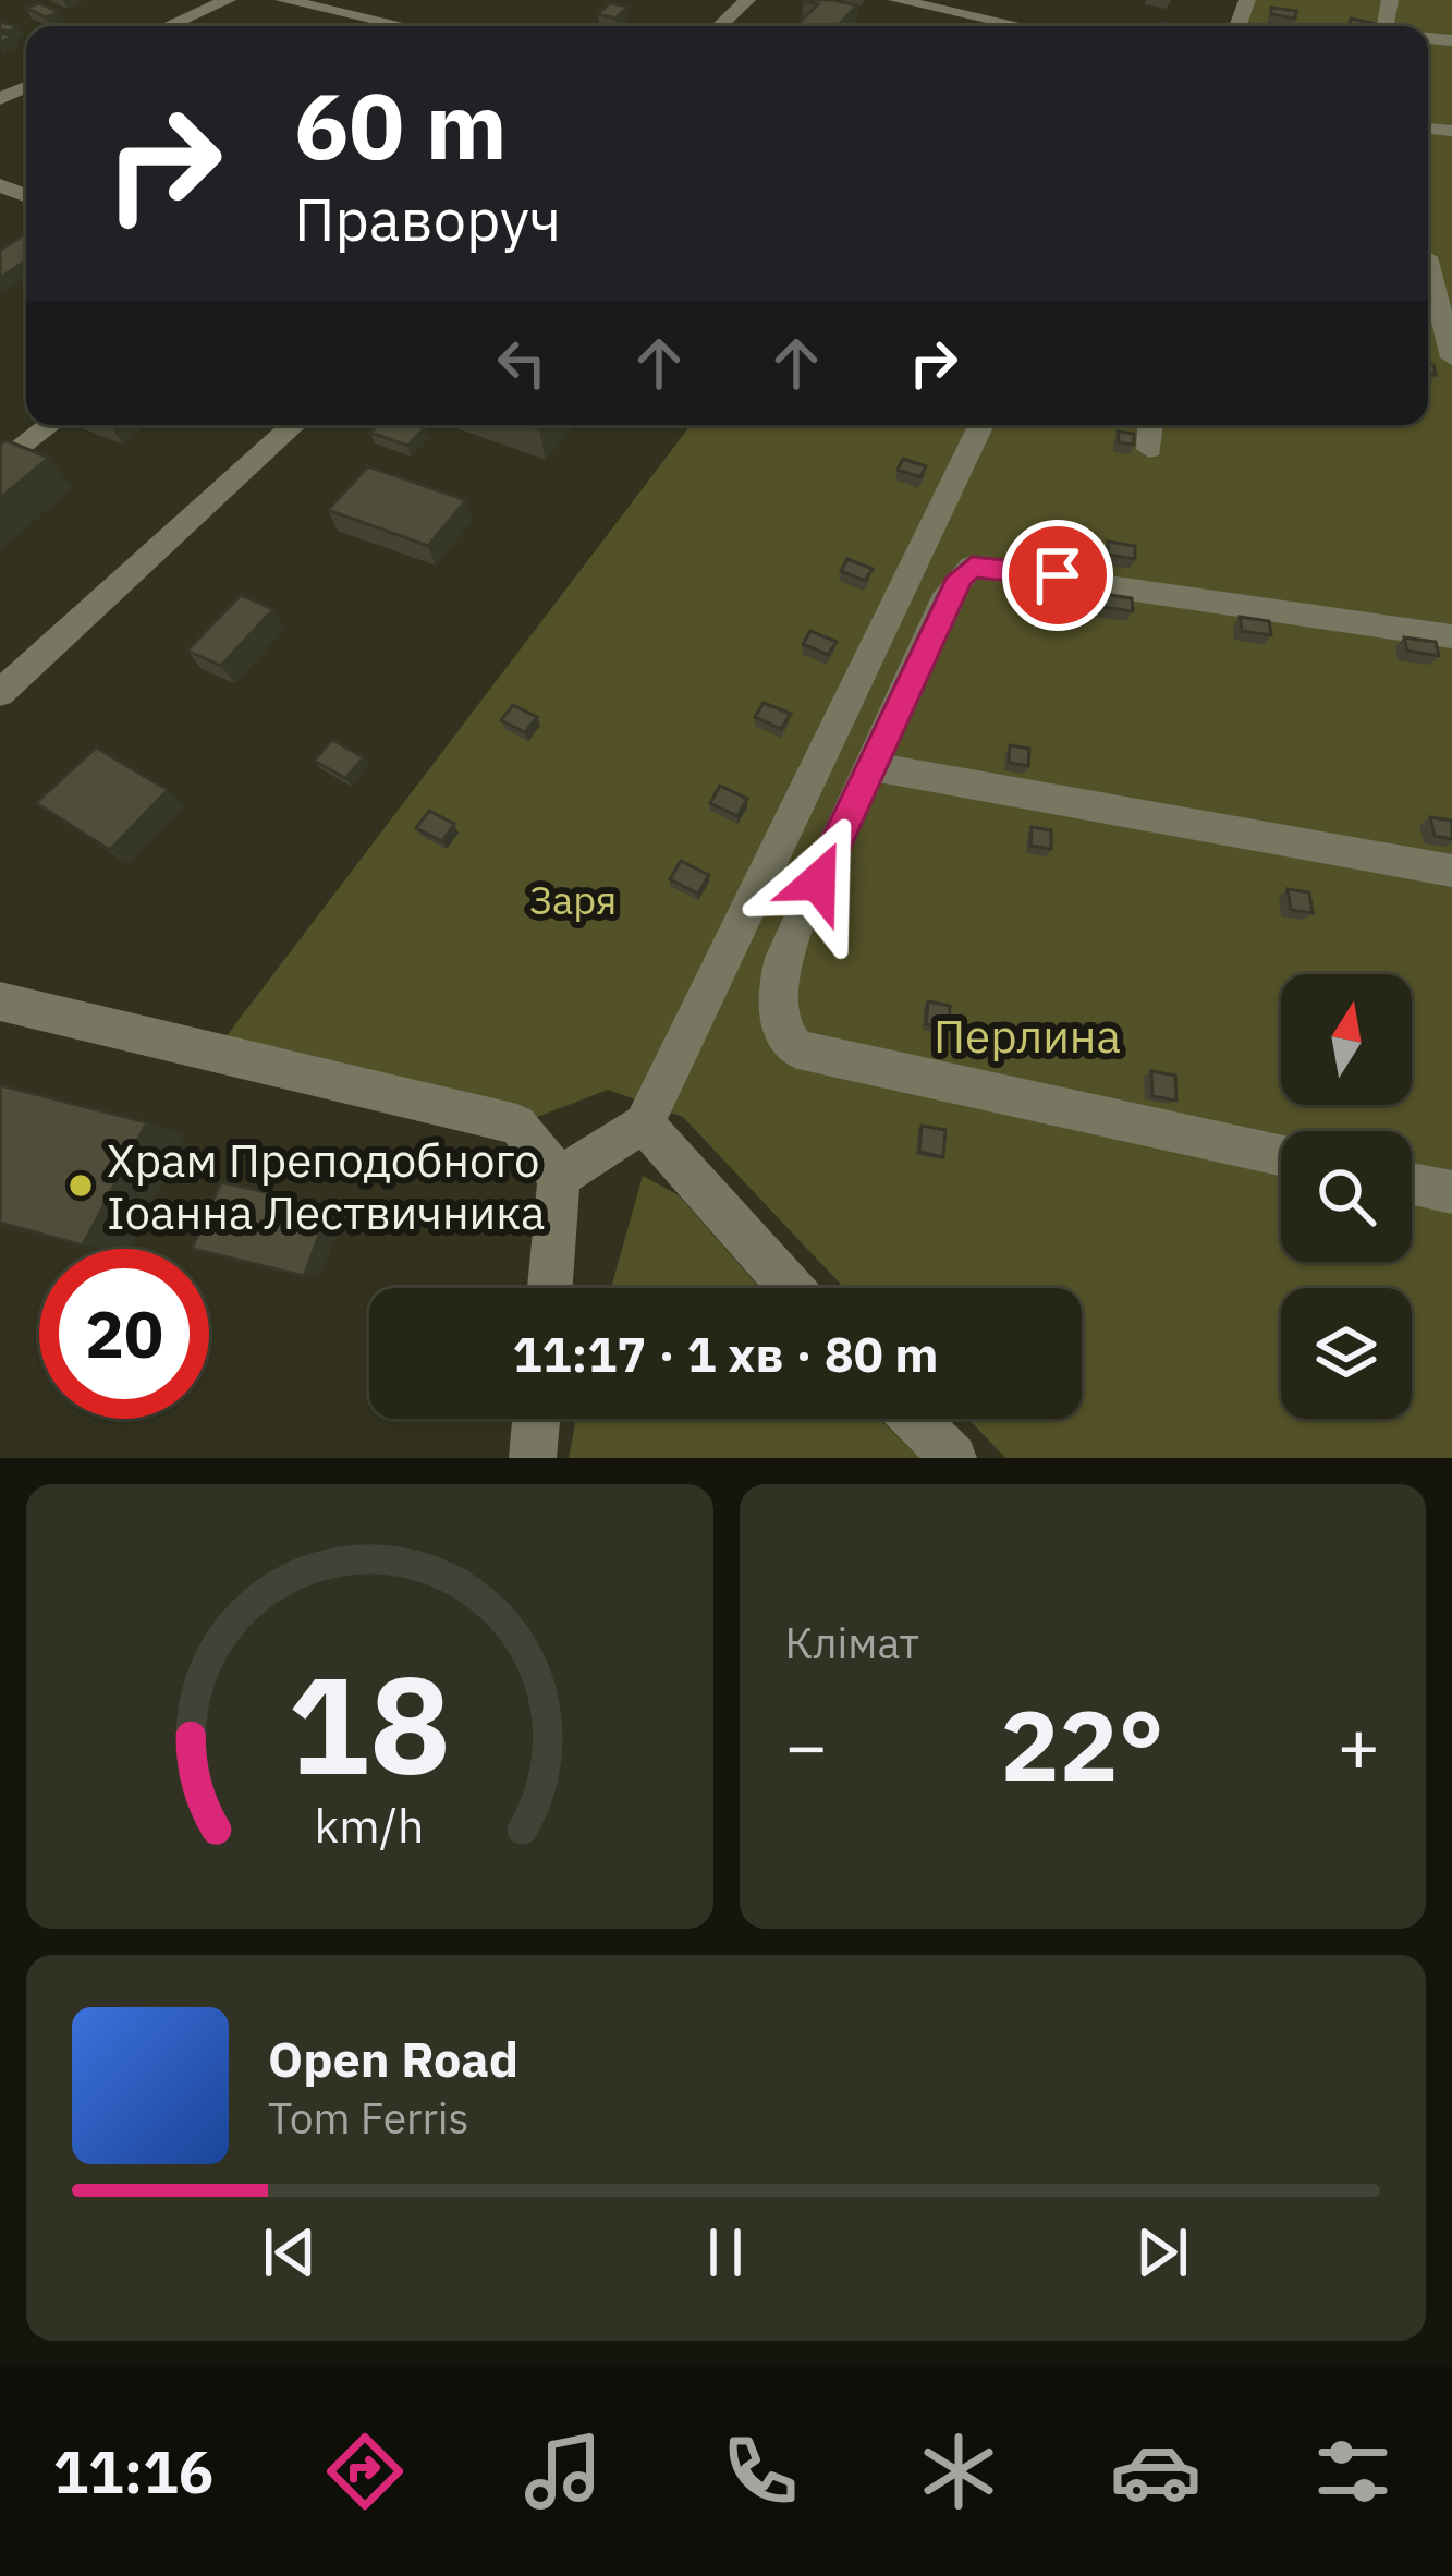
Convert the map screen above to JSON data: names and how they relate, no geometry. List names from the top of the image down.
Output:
{
  "parks": ["Заря", "Перлина"],
  "places": ["Храм Преподобного Іоанна Лествичника"],
  "north": "top",
  "page": {
    "turn": ["60 m", "Праворуч"],
    "limit": "20",
    "trip": "11:17 · 1 хв · 80 m",
    "tile": "Клімат",
    "heat": ["−", "22°", "+"],
    "song": ["Open Road", "Tom Ferris"],
    "tabs": "11:16",
    "gauge": ["18", "km/h"]
  }
}
